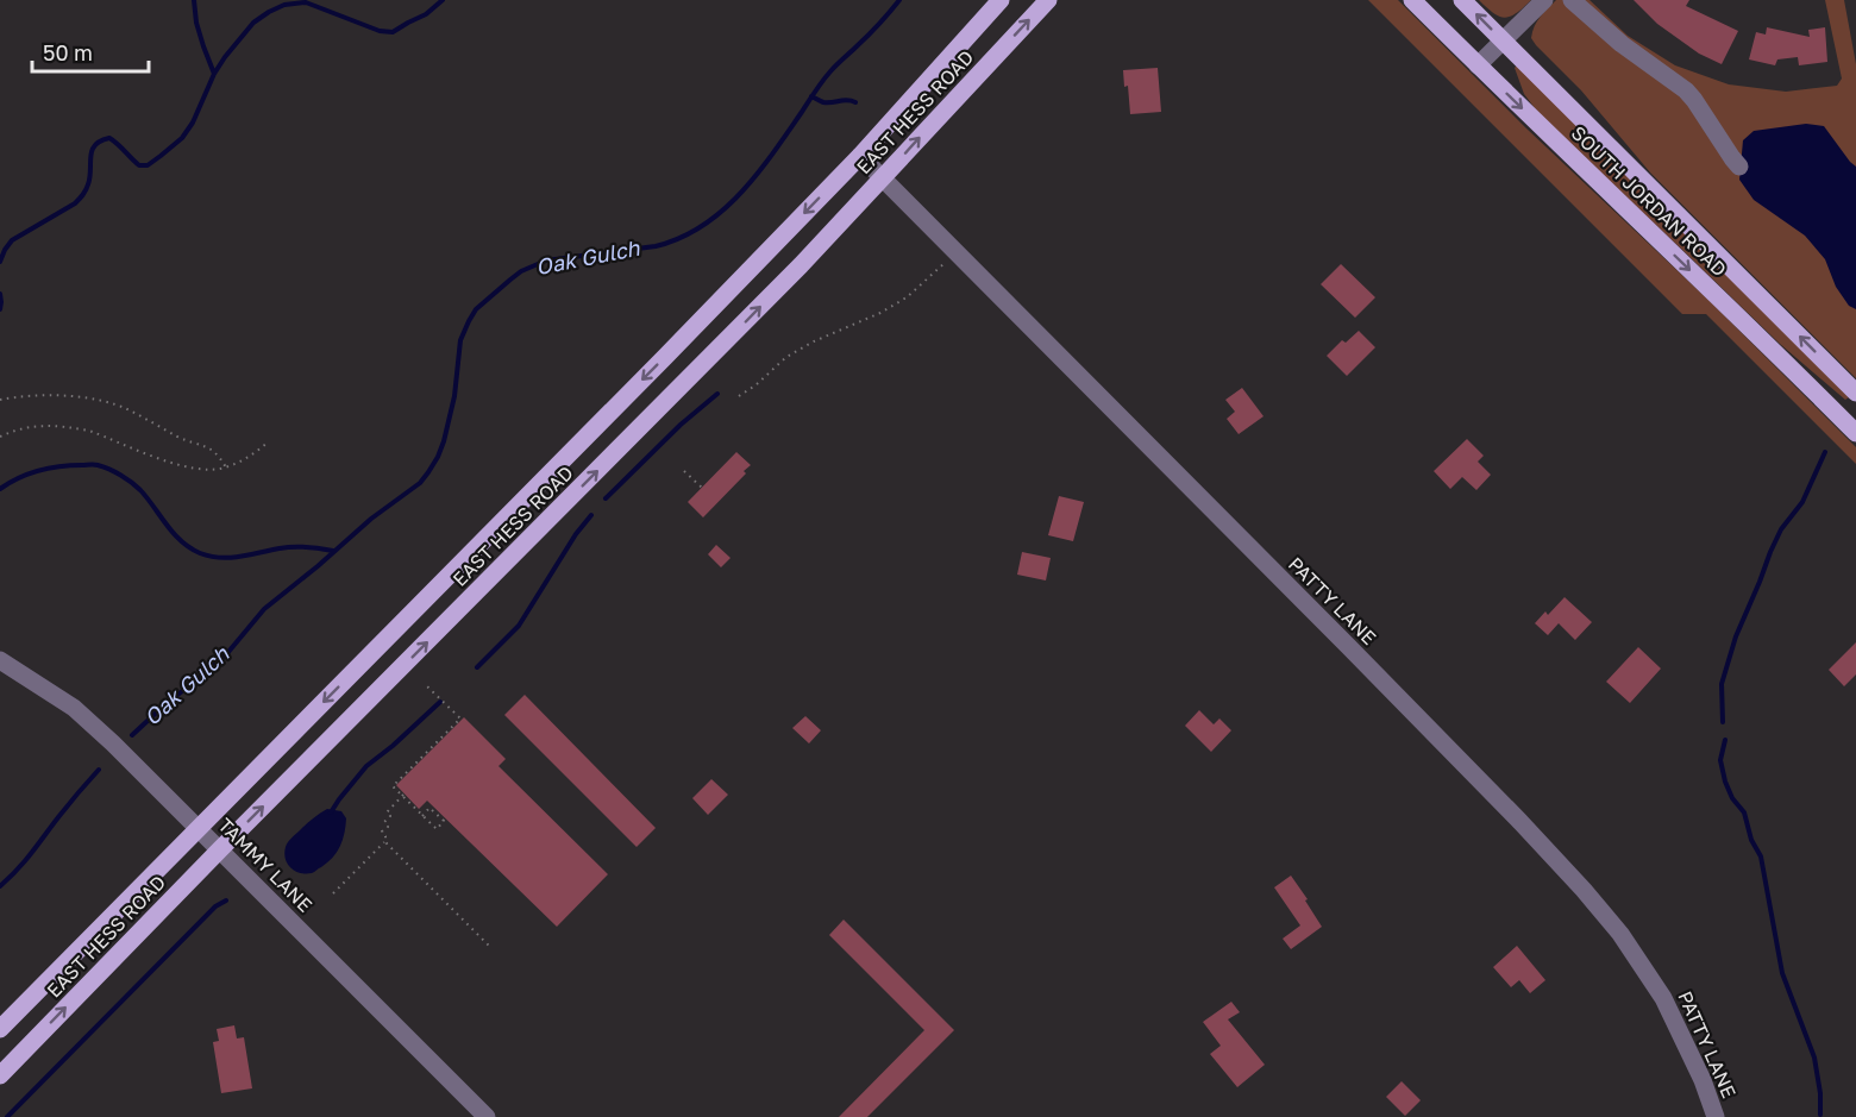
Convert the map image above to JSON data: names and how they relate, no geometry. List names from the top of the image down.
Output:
{
  "streets": {
    "main road": ["EAST HESS ROAD", "SOUTH JORDAN ROAD"],
    "street": ["PATTY LANE", "TAMMY LANE"]
  },
  "crossings": [
    ["EAST HESS ROAD", "PATTY LANE"],
    ["EAST HESS ROAD", "TAMMY LANE"]
  ],
  "water": ["Oak Gulch"],
  "scale_bar": "50 m"
}
